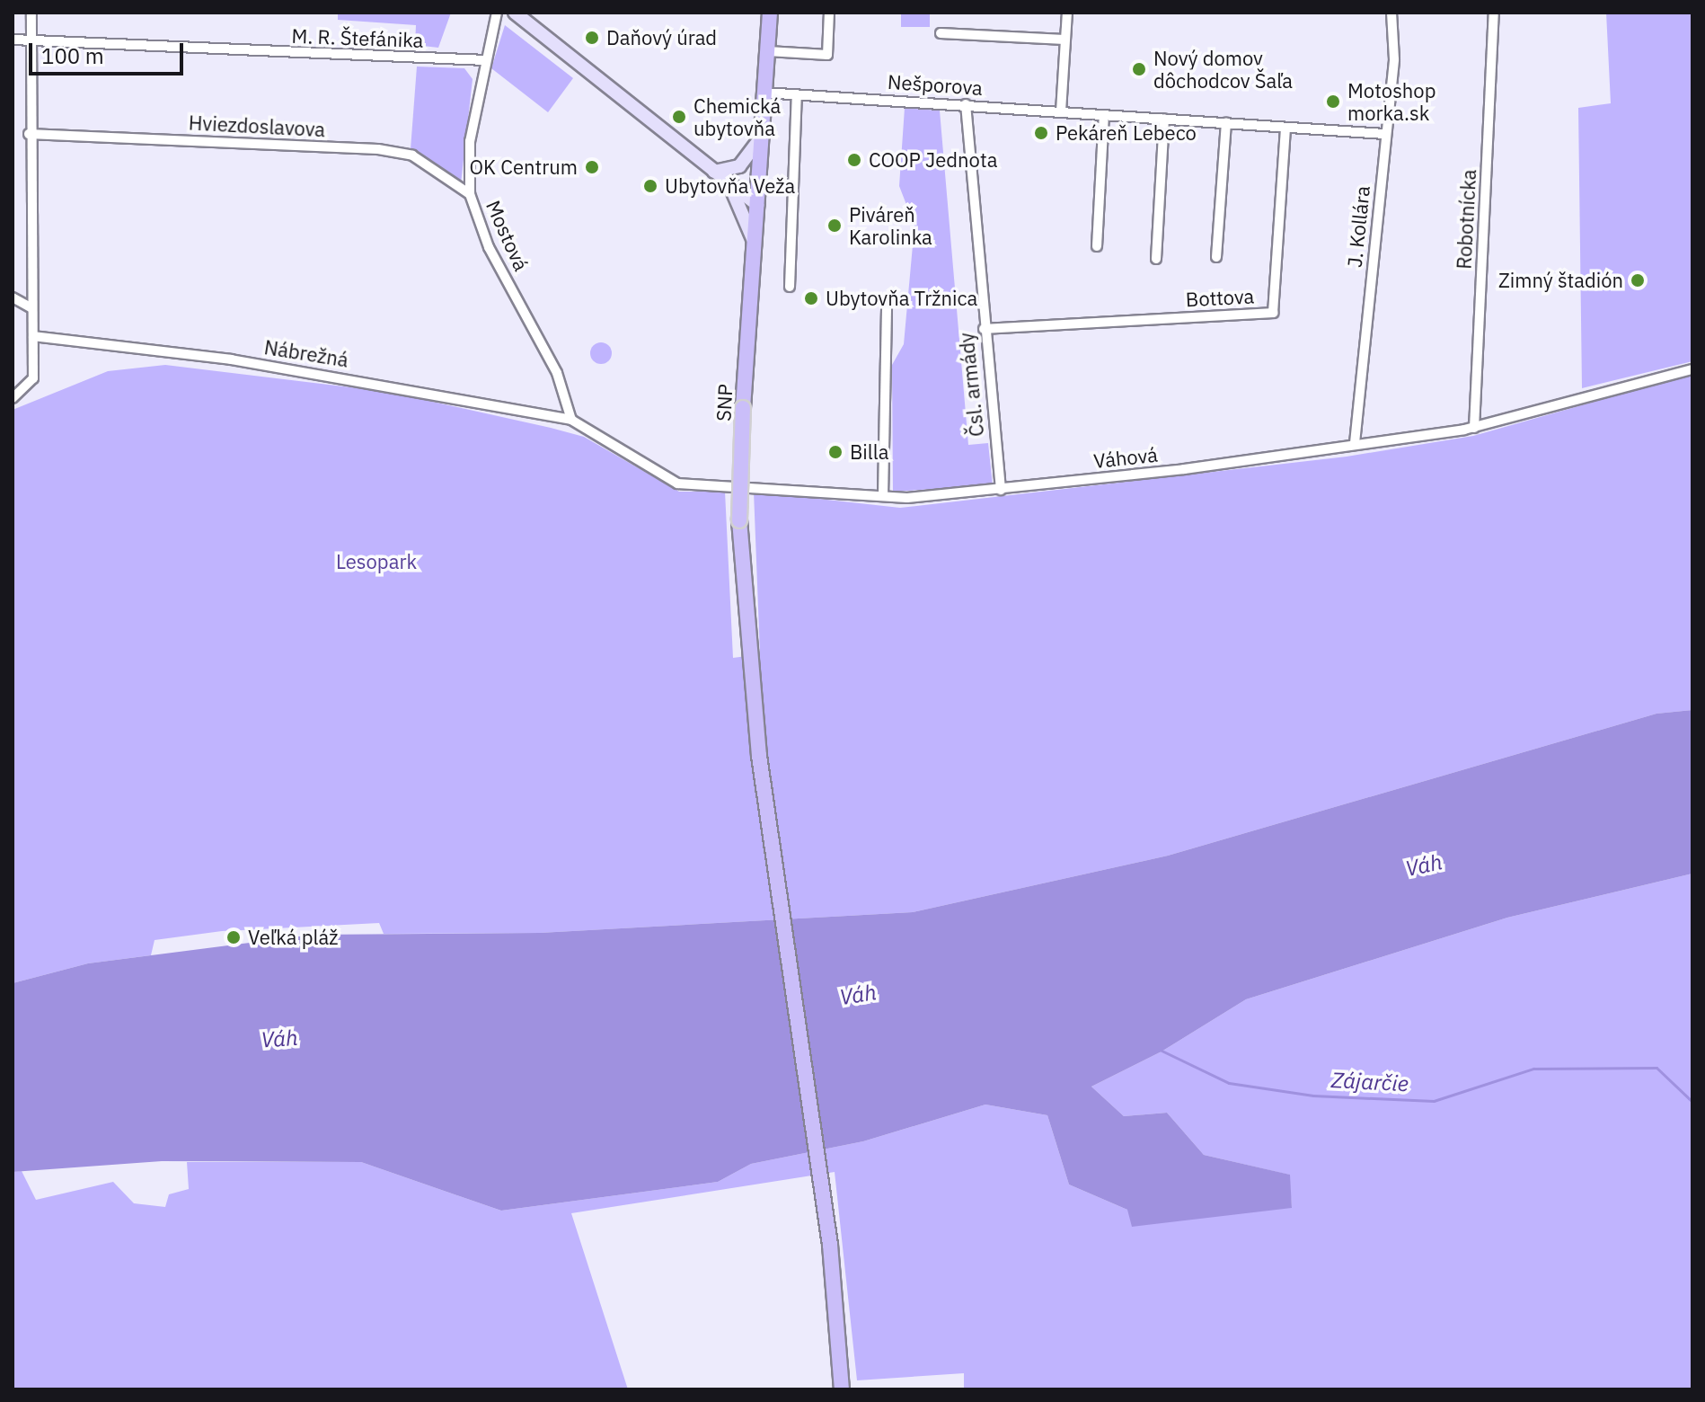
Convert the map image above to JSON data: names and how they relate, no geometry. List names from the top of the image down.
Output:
{
  "streets": {
    "main road": ["SNP"],
    "street": [
      "M. R. Štefánika",
      "Nešporova",
      "Hviezdoslavova",
      "Robotnícka",
      "J. Kollára",
      "Mostová",
      "Bottova",
      "Nábrežná",
      "Čsl. armády",
      "Váhová"
    ]
  },
  "crossings": [
    ["M. R. Štefánika", "Mostová"],
    ["Nešporova", "J. Kollára"],
    ["Nešporova", "Bottova"],
    ["Nešporova", "Čsl. armády"],
    ["Nešporova", "SNP"],
    ["Hviezdoslavova", "Mostová"],
    ["Robotnícka", "Váhová"],
    ["J. Kollára", "Váhová"],
    ["Mostová", "Nábrežná"],
    ["Mostová", "Váhová"],
    ["Bottova", "Čsl. armády"],
    ["Nábrežná", "Váhová"],
    ["Čsl. armády", "Váhová"]
  ],
  "water": ["Váh", "Zájarčie"],
  "parks": ["Lesopark"],
  "places": [
    "Daňový úrad",
    "Nový domov dôchodcov Šaľa",
    "Motoshop morka.sk",
    "Chemická ubytovňa",
    "Pekáreň Lebeco",
    "COOP Jednota",
    "OK Centrum",
    "Ubytovňa Veža",
    "Piváreň Karolinka",
    "Zimný štadión",
    "Ubytovňa Tržnica",
    "Billa",
    "Veľká pláž"
  ],
  "scale_bar": "100 m"
}
